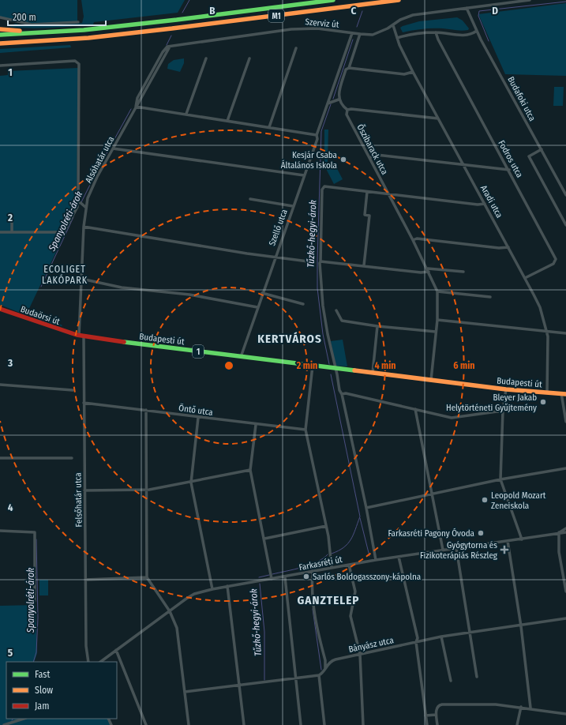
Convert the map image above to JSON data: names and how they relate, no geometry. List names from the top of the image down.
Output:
{
  "streets": {
    "main road": [
      "M1",
      "Budaörsi út",
      "Budapesti út",
      "1"
    ],
    "street": [
      "Szerviz út",
      "Budafoki utca",
      "Őszibarack utca",
      "Fodros utca",
      "Alsóhatár utca",
      "Aradi utca",
      "Szellő utca",
      "Öntő utca",
      "Felsőhatár utca",
      "Farkasréti út",
      "Bányász utca"
    ]
  },
  "crossings": [
    ["Szerviz út", "Budafoki utca"],
    ["Szerviz út", "Alsóhatár utca"],
    ["Szerviz út", "Aradi utca"],
    ["Szerviz út", "Szellő utca"],
    ["Őszibarack utca", "Budapesti út"],
    ["Fodros utca", "Aradi utca"],
    ["Alsóhatár utca", "Budaörsi út"],
    ["Alsóhatár utca", "Budapesti út"],
    ["Alsóhatár utca", "Felsőhatár utca"],
    ["Aradi utca", "Budapesti út"],
    ["Szellő utca", "Budapesti út"],
    ["Budaörsi út", "Budapesti út"],
    ["Budaörsi út", "Felsőhatár utca"],
    ["Budapesti út", "Felsőhatár utca"],
    ["Öntő utca", "Felsőhatár utca"]
  ],
  "districts": ["ECOLIGET LAKÓPARK", "KERTVÁROS", "GANZTELEP"],
  "water": ["Spanyolréti-árok", "Tűzkő-hegyi-árok"],
  "places": {
    "other": [
      "Kesjár Csaba Általános Iskola",
      "Bleyer Jakab Helytörténeti Gyűjtemény",
      "Leopold Mozart Zeneiskola",
      "Farkasréti Pagony Óvoda",
      "Sarlós Boldogasszony-kápolna"
    ],
    "health": ["Gyógytorna és Fizikoterápiás Részleg"]
  },
  "legend": ["Fast", "Slow", "Jam"],
  "scale_bar": "200 m",
  "grid": {
    "columns": ["B", "C", "D"],
    "rows": [
      "1",
      "2",
      "3",
      "4",
      "5"
    ]
  },
  "rings": ["2 min", "4 min", "6 min"]
}
